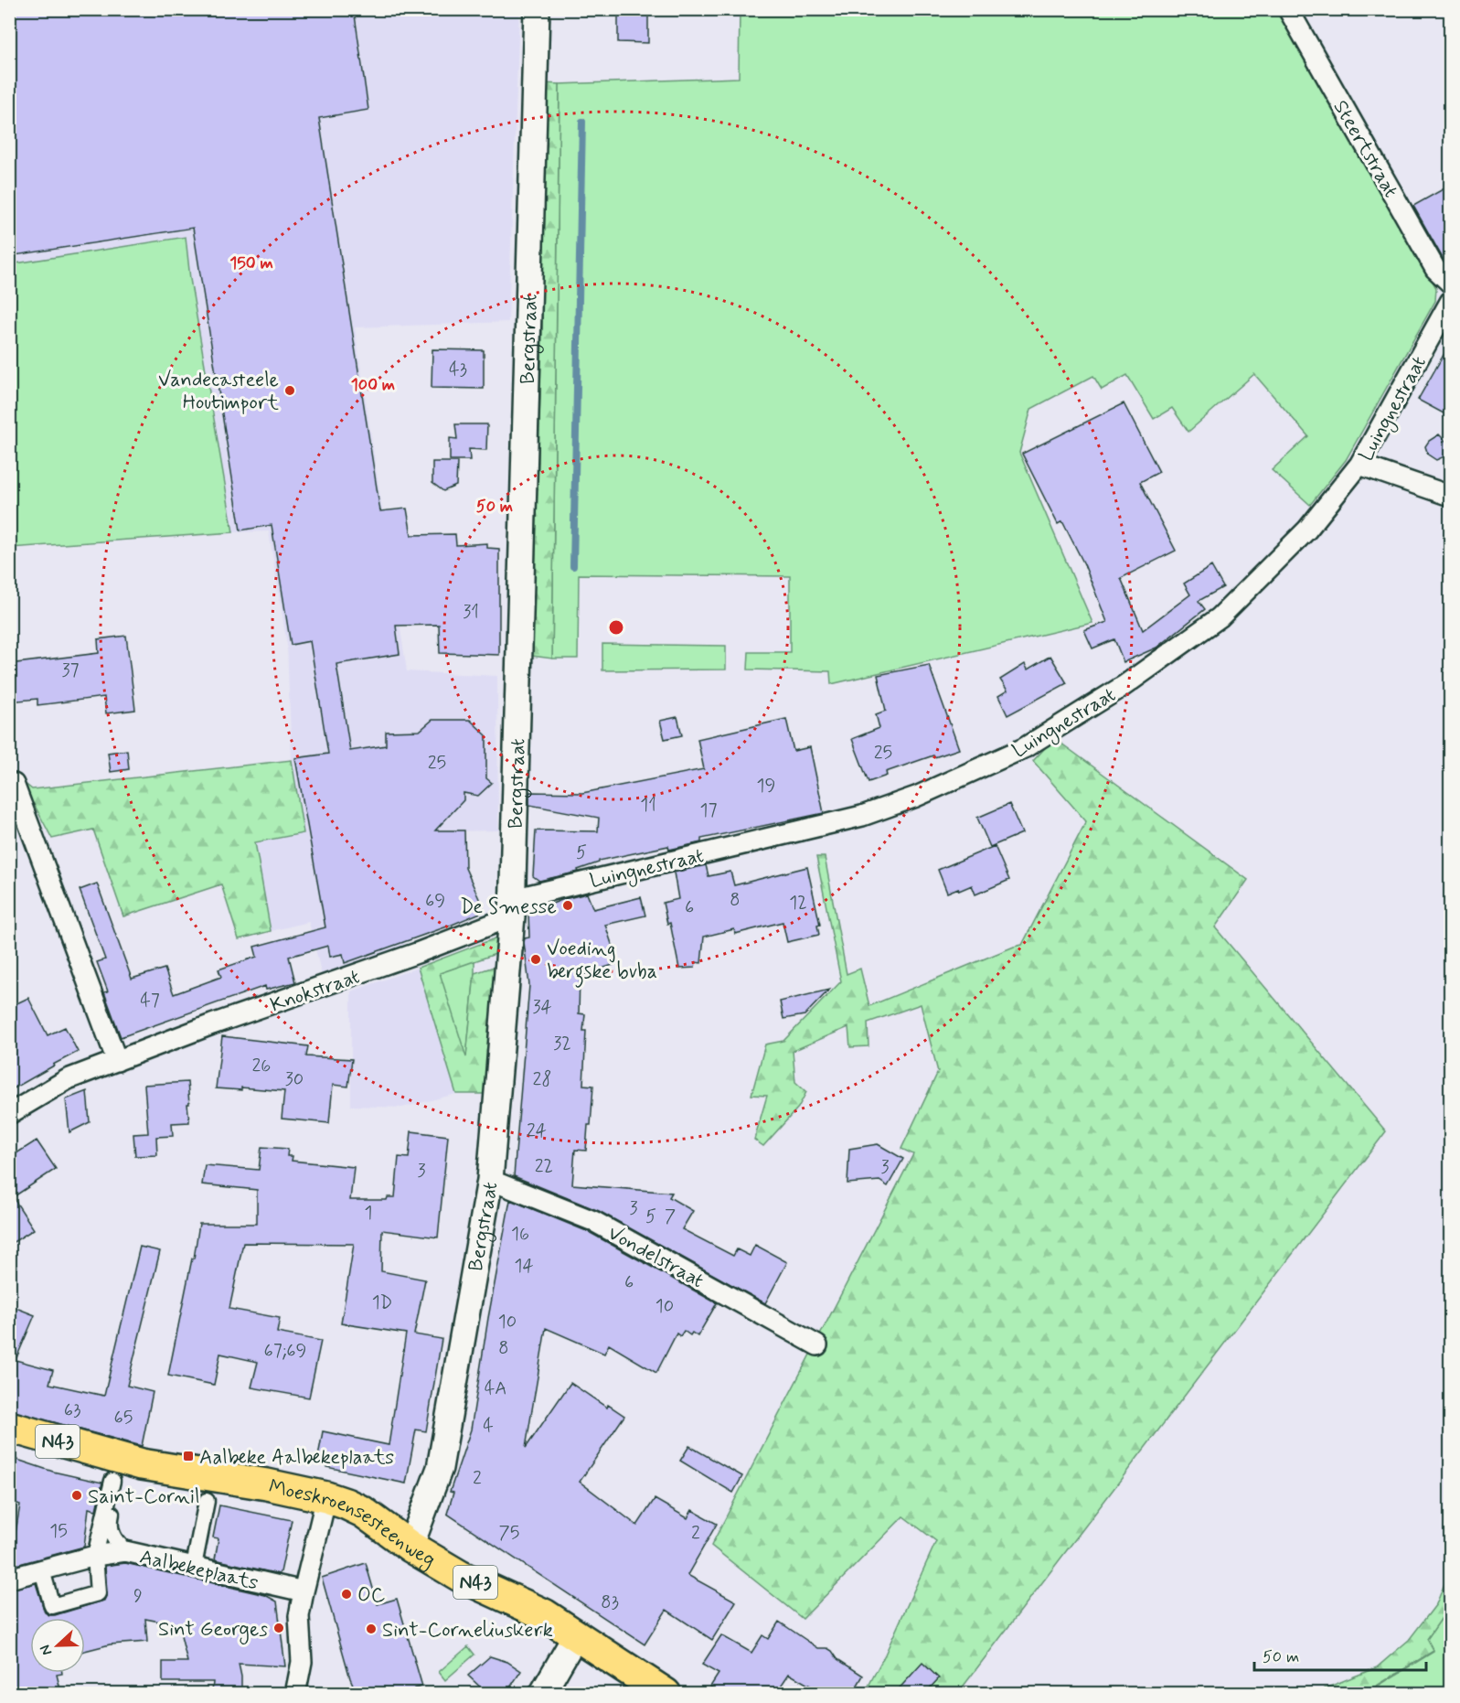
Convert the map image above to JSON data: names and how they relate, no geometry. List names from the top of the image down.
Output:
{
  "streets": {
    "main road": ["N43", "Moeskroensesteenweg"],
    "street": [
      "Steertstraat",
      "Bergstraat",
      "Luingnestraat",
      "Knokstraat",
      "Vondelstraat",
      "Aalbekeplaats"
    ]
  },
  "crossings": [
    ["Bergstraat", "Luingnestraat"],
    ["Bergstraat", "Knokstraat"],
    ["Bergstraat", "Vondelstraat"],
    ["Bergstraat", "Moeskroensesteenweg"],
    ["Luingnestraat", "Knokstraat"]
  ],
  "places": {
    "other": [
      "Vandecasteele Houtimport",
      "De Smesse",
      "Voeding bergske bvba",
      "Saint-Cornil",
      "OC",
      "Sint Georges",
      "Sint-Corneliuskerk"
    ],
    "transit": ["Aalbeke Aalbekeplaats"]
  },
  "house_numbers": [
    "43",
    "31",
    "37",
    "25",
    "25",
    "19",
    "11",
    "17",
    "5",
    "8",
    "69",
    "12",
    "6",
    "47",
    "34",
    "32",
    "26",
    "30",
    "28",
    "24",
    "22",
    "3",
    "3",
    "3",
    "1",
    "5",
    "7",
    "16",
    "14",
    "6",
    "1D",
    "10",
    "10",
    "8",
    "67;69",
    "4A",
    "63",
    "65",
    "4",
    "2",
    "15",
    "75",
    "2",
    "9",
    "83"
  ],
  "scale_bar": "50 m",
  "north": "left",
  "rings": ["150 m", "100 m", "50 m"]
}
